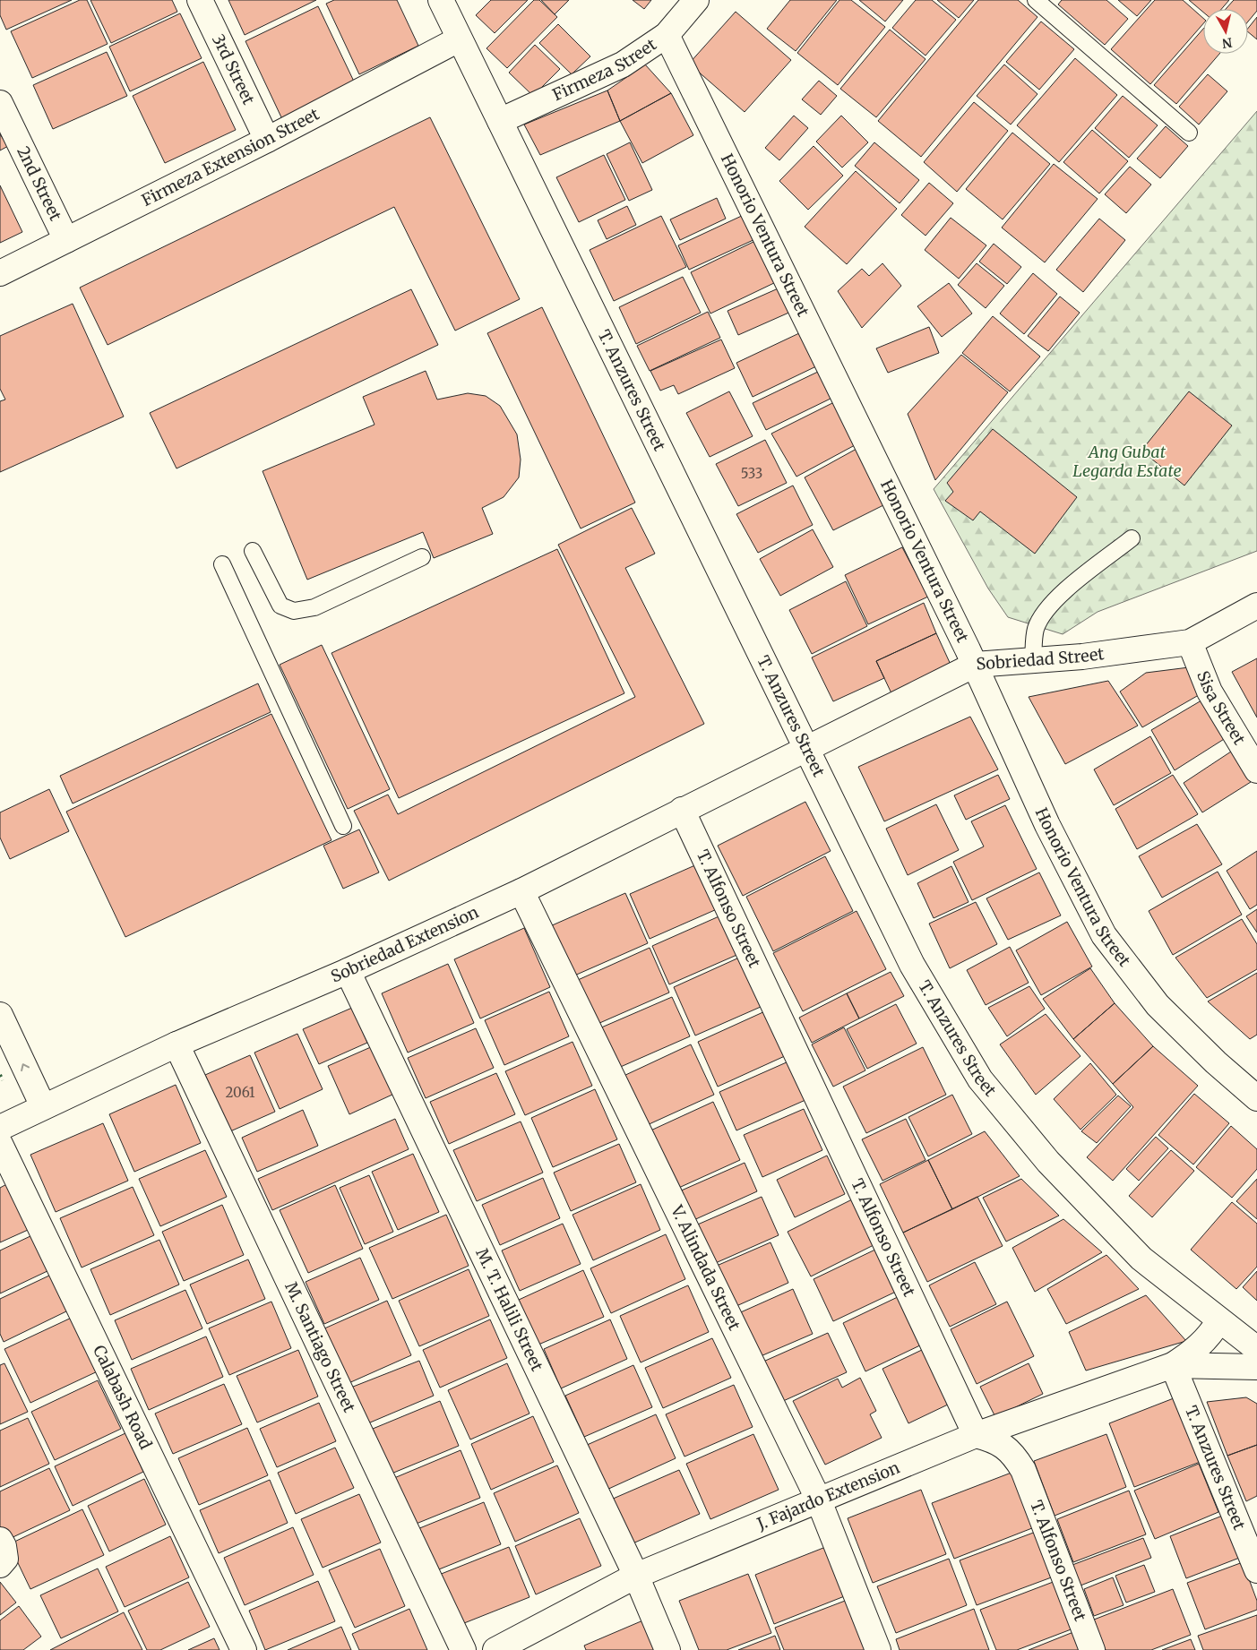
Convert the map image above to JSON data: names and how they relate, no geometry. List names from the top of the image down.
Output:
{
  "streets": {
    "street": [
      "Firmeza Street",
      "3rd Street",
      "Firmeza Extension Street",
      "2nd Street",
      "Honorio Ventura Street",
      "T. Anzures Street",
      "Sobriedad Street",
      "Sisa Street",
      "T. Alfonso Street",
      "Sobriedad Extension",
      "V. Alindada Street",
      "M. T. Halili Street",
      "M. Santiago Street",
      "Calabash Road",
      "J. Fajardo Extension"
    ]
  },
  "crossings": [
    ["Firmeza Street", "Honorio Ventura Street"],
    ["Firmeza Street", "T. Anzures Street"],
    ["3rd Street", "Firmeza Extension Street"],
    ["Firmeza Extension Street", "2nd Street"],
    ["Firmeza Extension Street", "T. Anzures Street"],
    ["Honorio Ventura Street", "Sobriedad Street"],
    ["T. Anzures Street", "Sobriedad Street"],
    ["T. Anzures Street", "Sobriedad Extension"],
    ["T. Anzures Street", "J. Fajardo Extension"],
    ["Sobriedad Street", "Sisa Street"],
    ["Sobriedad Street", "Sobriedad Extension"],
    ["T. Alfonso Street", "Sobriedad Extension"],
    ["T. Alfonso Street", "J. Fajardo Extension"],
    ["Sobriedad Extension", "V. Alindada Street"],
    ["Sobriedad Extension", "M. T. Halili Street"],
    ["Sobriedad Extension", "M. Santiago Street"],
    ["V. Alindada Street", "J. Fajardo Extension"],
    ["M. T. Halili Street", "J. Fajardo Extension"]
  ],
  "parks": ["Ang Gubat Legarda Estate"],
  "house_numbers": ["533", "2061"],
  "north": "bottom"
}
